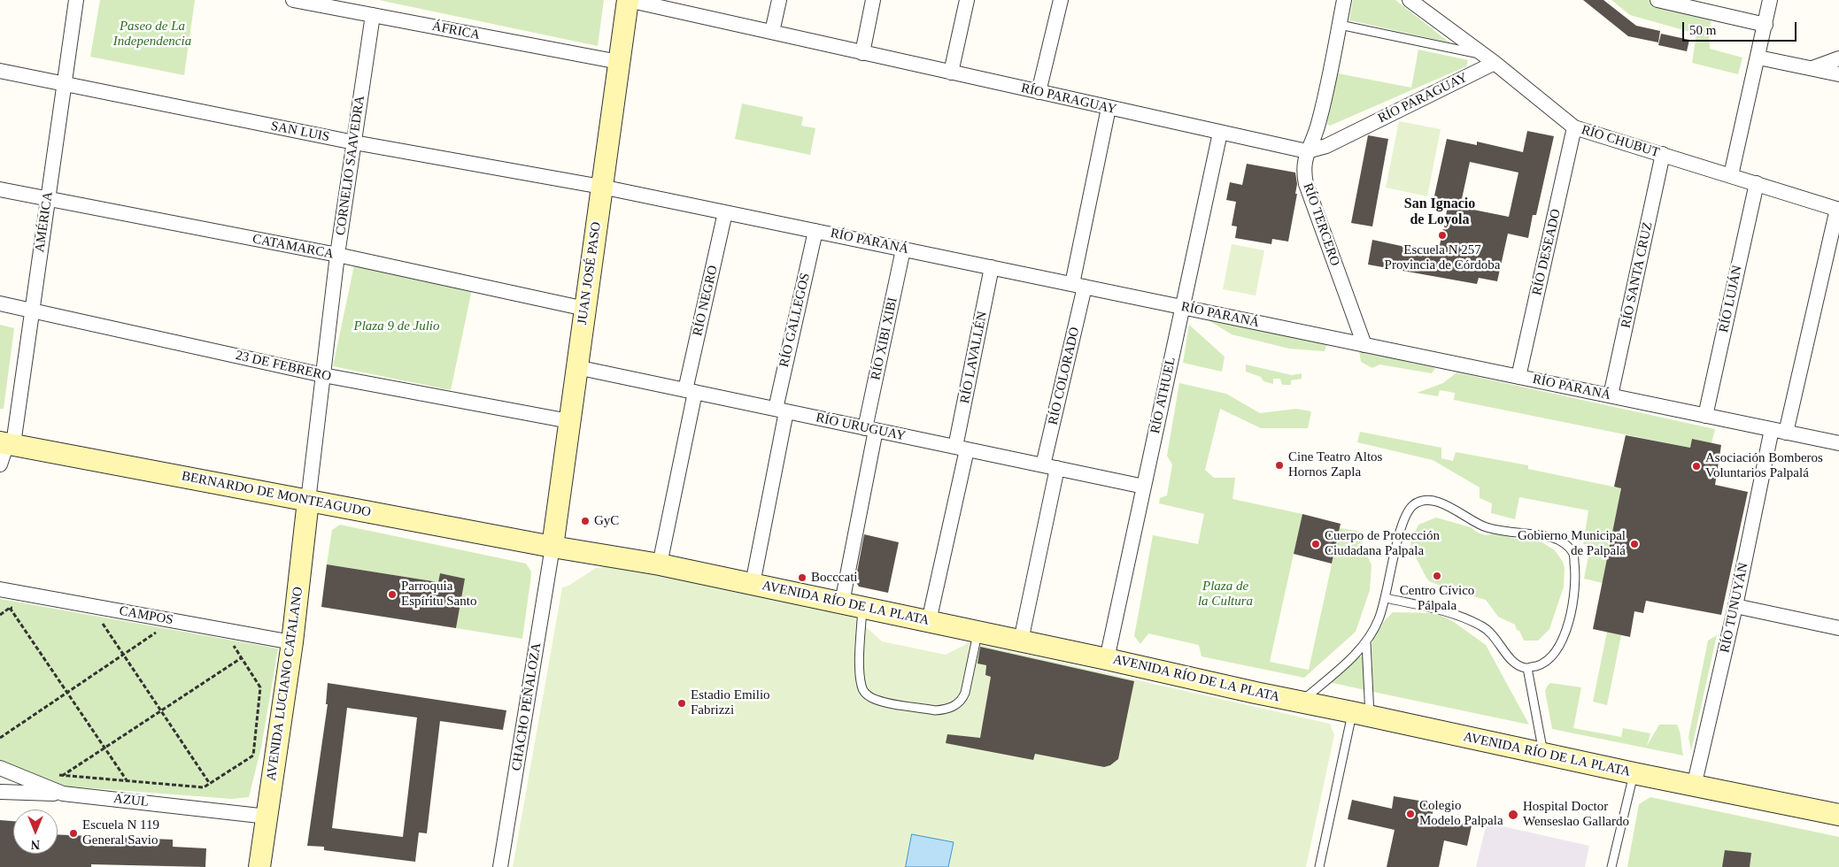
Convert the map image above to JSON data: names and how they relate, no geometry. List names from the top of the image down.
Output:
{
  "streets": {
    "main road": [
      "JUAN JOSÉ PASO",
      "BERNARDO DE MONTEAGUDO",
      "AVENIDA RÍO DE LA PLATA",
      "AVENIDA LUCIANO CATALANO"
    ],
    "street": [
      "ÁFRICA",
      "RÍO PARAGUAY",
      "SAN LUIS",
      "RÍO CHUBUT",
      "CORNELIO SAAVEDRA",
      "AMÉRICA",
      "RÍO TERCERO",
      "RÍO PARANÁ",
      "CATAMARCA",
      "RÍO DESEADO",
      "RÍO SANTA CRUZ",
      "RÍO LUJÁN",
      "RÍO NEGRO",
      "RÍO GALLEGOS",
      "RÍO XIBI XIBI",
      "RÍO LAVALLÉN",
      "23 DE FEBRERO",
      "RÍO COLORADO",
      "RÍO ATHUEL",
      "RÍO URUGUAY",
      "RÍO TUNUYÁN",
      "CAMPOS",
      "CHACHO PEÑALOZA",
      "AZUL"
    ]
  },
  "crossings": [
    ["ÁFRICA", "CORNELIO SAAVEDRA"],
    ["ÁFRICA", "JUAN JOSÉ PASO"],
    ["RÍO PARAGUAY", "RÍO CHUBUT"],
    ["RÍO PARAGUAY", "RÍO TERCERO"],
    ["RÍO PARAGUAY", "JUAN JOSÉ PASO"],
    ["RÍO PARAGUAY", "RÍO COLORADO"],
    ["RÍO PARAGUAY", "RÍO ATHUEL"],
    ["SAN LUIS", "CORNELIO SAAVEDRA"],
    ["SAN LUIS", "AMÉRICA"],
    ["SAN LUIS", "RÍO PARANÁ"],
    ["SAN LUIS", "JUAN JOSÉ PASO"],
    ["RÍO CHUBUT", "RÍO DESEADO"],
    ["RÍO CHUBUT", "RÍO SANTA CRUZ"],
    ["RÍO CHUBUT", "RÍO LUJÁN"],
    ["RÍO CHUBUT", "RÍO TUNUYÁN"],
    ["CORNELIO SAAVEDRA", "CATAMARCA"],
    ["CORNELIO SAAVEDRA", "23 DE FEBRERO"],
    ["CORNELIO SAAVEDRA", "BERNARDO DE MONTEAGUDO"],
    ["CORNELIO SAAVEDRA", "AVENIDA LUCIANO CATALANO"],
    ["AMÉRICA", "CATAMARCA"],
    ["AMÉRICA", "23 DE FEBRERO"],
    ["AMÉRICA", "BERNARDO DE MONTEAGUDO"],
    ["RÍO TERCERO", "RÍO PARANÁ"],
    ["RÍO PARANÁ", "RÍO DESEADO"],
    ["RÍO PARANÁ", "JUAN JOSÉ PASO"],
    ["RÍO PARANÁ", "RÍO SANTA CRUZ"],
    ["RÍO PARANÁ", "RÍO LUJÁN"],
    ["RÍO PARANÁ", "RÍO NEGRO"],
    ["RÍO PARANÁ", "RÍO GALLEGOS"],
    ["RÍO PARANÁ", "RÍO XIBI XIBI"],
    ["RÍO PARANÁ", "RÍO LAVALLÉN"],
    ["RÍO PARANÁ", "RÍO COLORADO"],
    ["RÍO PARANÁ", "RÍO ATHUEL"],
    ["RÍO PARANÁ", "RÍO TUNUYÁN"],
    ["CATAMARCA", "JUAN JOSÉ PASO"],
    ["JUAN JOSÉ PASO", "23 DE FEBRERO"],
    ["JUAN JOSÉ PASO", "RÍO URUGUAY"],
    ["JUAN JOSÉ PASO", "BERNARDO DE MONTEAGUDO"],
    ["JUAN JOSÉ PASO", "AVENIDA RÍO DE LA PLATA"],
    ["JUAN JOSÉ PASO", "CHACHO PEÑALOZA"],
    ["RÍO NEGRO", "RÍO URUGUAY"],
    ["RÍO NEGRO", "AVENIDA RÍO DE LA PLATA"],
    ["RÍO GALLEGOS", "RÍO URUGUAY"],
    ["RÍO GALLEGOS", "AVENIDA RÍO DE LA PLATA"],
    ["RÍO XIBI XIBI", "RÍO URUGUAY"],
    ["RÍO XIBI XIBI", "AVENIDA RÍO DE LA PLATA"],
    ["RÍO LAVALLÉN", "RÍO URUGUAY"],
    ["RÍO LAVALLÉN", "AVENIDA RÍO DE LA PLATA"],
    ["RÍO COLORADO", "RÍO URUGUAY"],
    ["RÍO COLORADO", "AVENIDA RÍO DE LA PLATA"],
    ["RÍO ATHUEL", "RÍO URUGUAY"],
    ["RÍO ATHUEL", "AVENIDA RÍO DE LA PLATA"],
    ["BERNARDO DE MONTEAGUDO", "AVENIDA RÍO DE LA PLATA"],
    ["BERNARDO DE MONTEAGUDO", "AVENIDA LUCIANO CATALANO"],
    ["BERNARDO DE MONTEAGUDO", "CHACHO PEÑALOZA"],
    ["AVENIDA RÍO DE LA PLATA", "RÍO TUNUYÁN"],
    ["AVENIDA RÍO DE LA PLATA", "CHACHO PEÑALOZA"],
    ["CAMPOS", "AVENIDA LUCIANO CATALANO"],
    ["AVENIDA LUCIANO CATALANO", "AZUL"]
  ],
  "districts": ["San Ignacio de Loyola"],
  "parks": ["Paseo de La Independencia", "Plaza 9 de Julio", "Plaza de la Cultura"],
  "places": [
    "Escuela N 257 Provincia de Córdoba",
    "Cine Teatro Altos Hornos Zapla",
    "Asociación Bomberos Voluntarios Palpalá",
    "GyC",
    "Cuerpo de Protección Ciudadana Palpala",
    "Gobierno Municipal de Palpalá",
    "Centro Cívico Pálpala",
    "Bocccati",
    "Parroquia Espíritu Santo",
    "Estadio Emilio Fabrizzi",
    "Colegio Modelo Palpala",
    "Hospital Doctor Wenseslao Gallardo",
    "Escuela N 119 General Savio"
  ],
  "scale_bar": "50 m",
  "north": "bottom"
}
